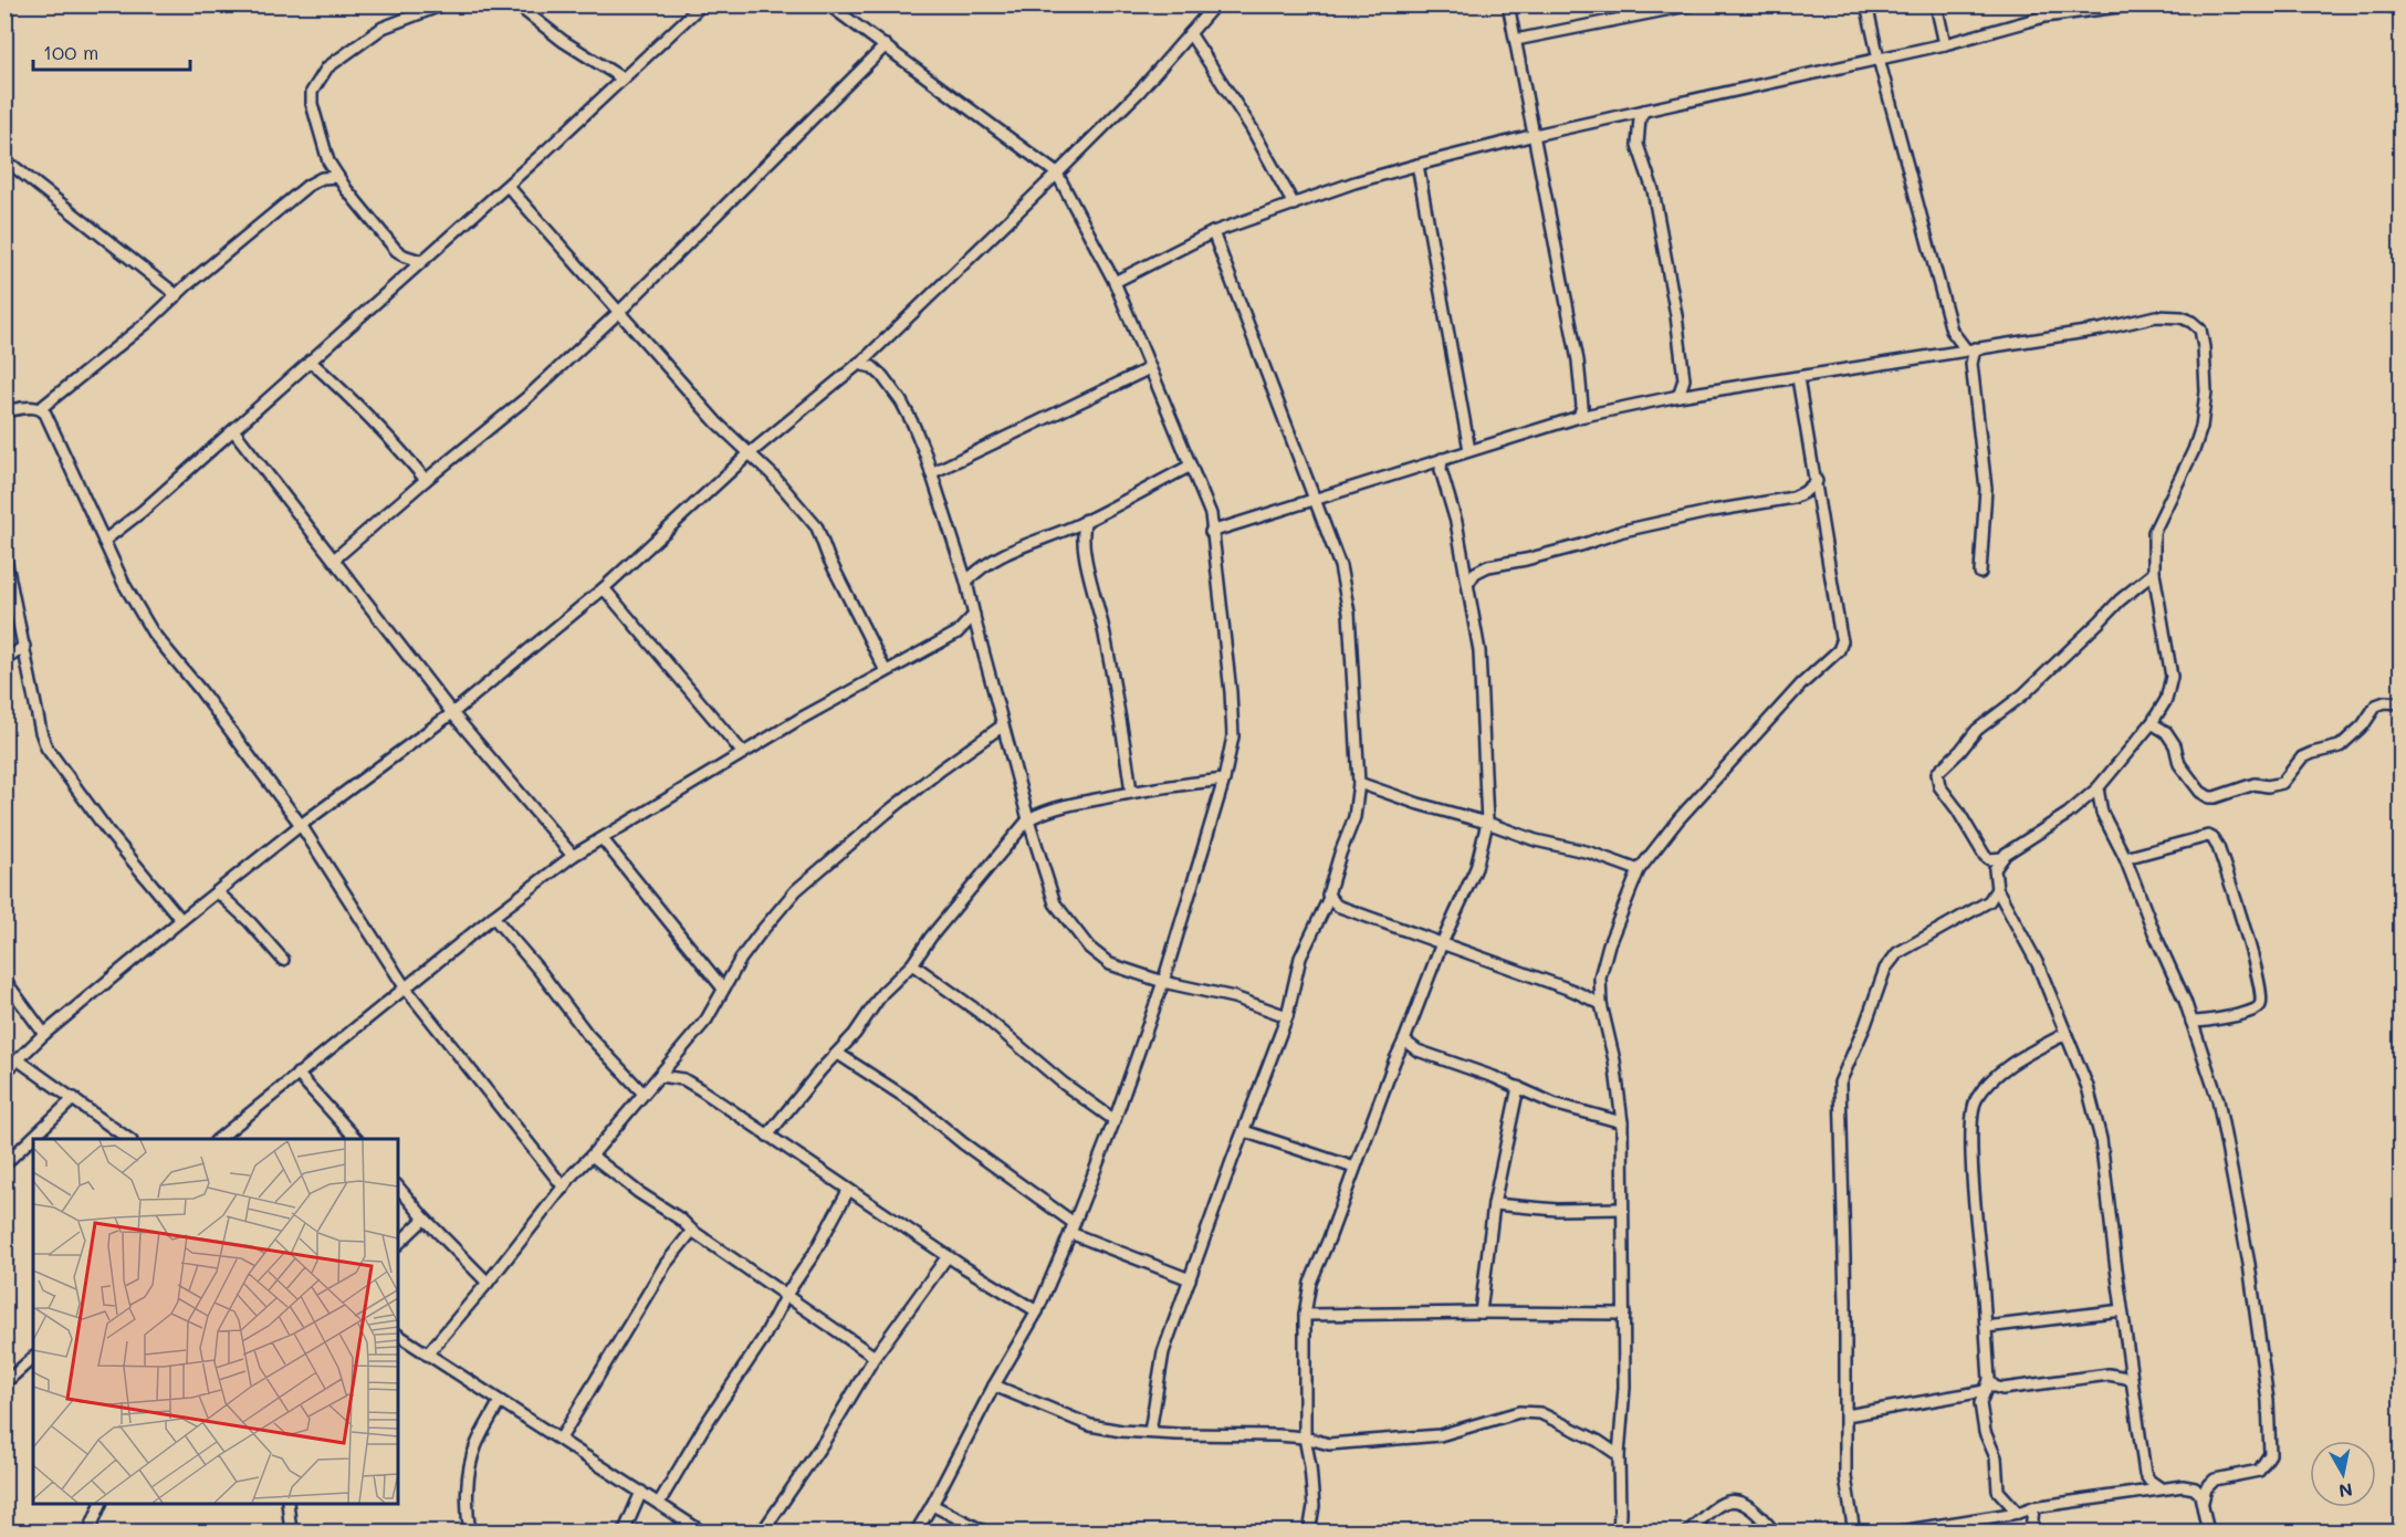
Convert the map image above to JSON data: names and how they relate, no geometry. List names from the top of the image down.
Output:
{
  "scale_bar": "100 m",
  "north": "bottom"
}
